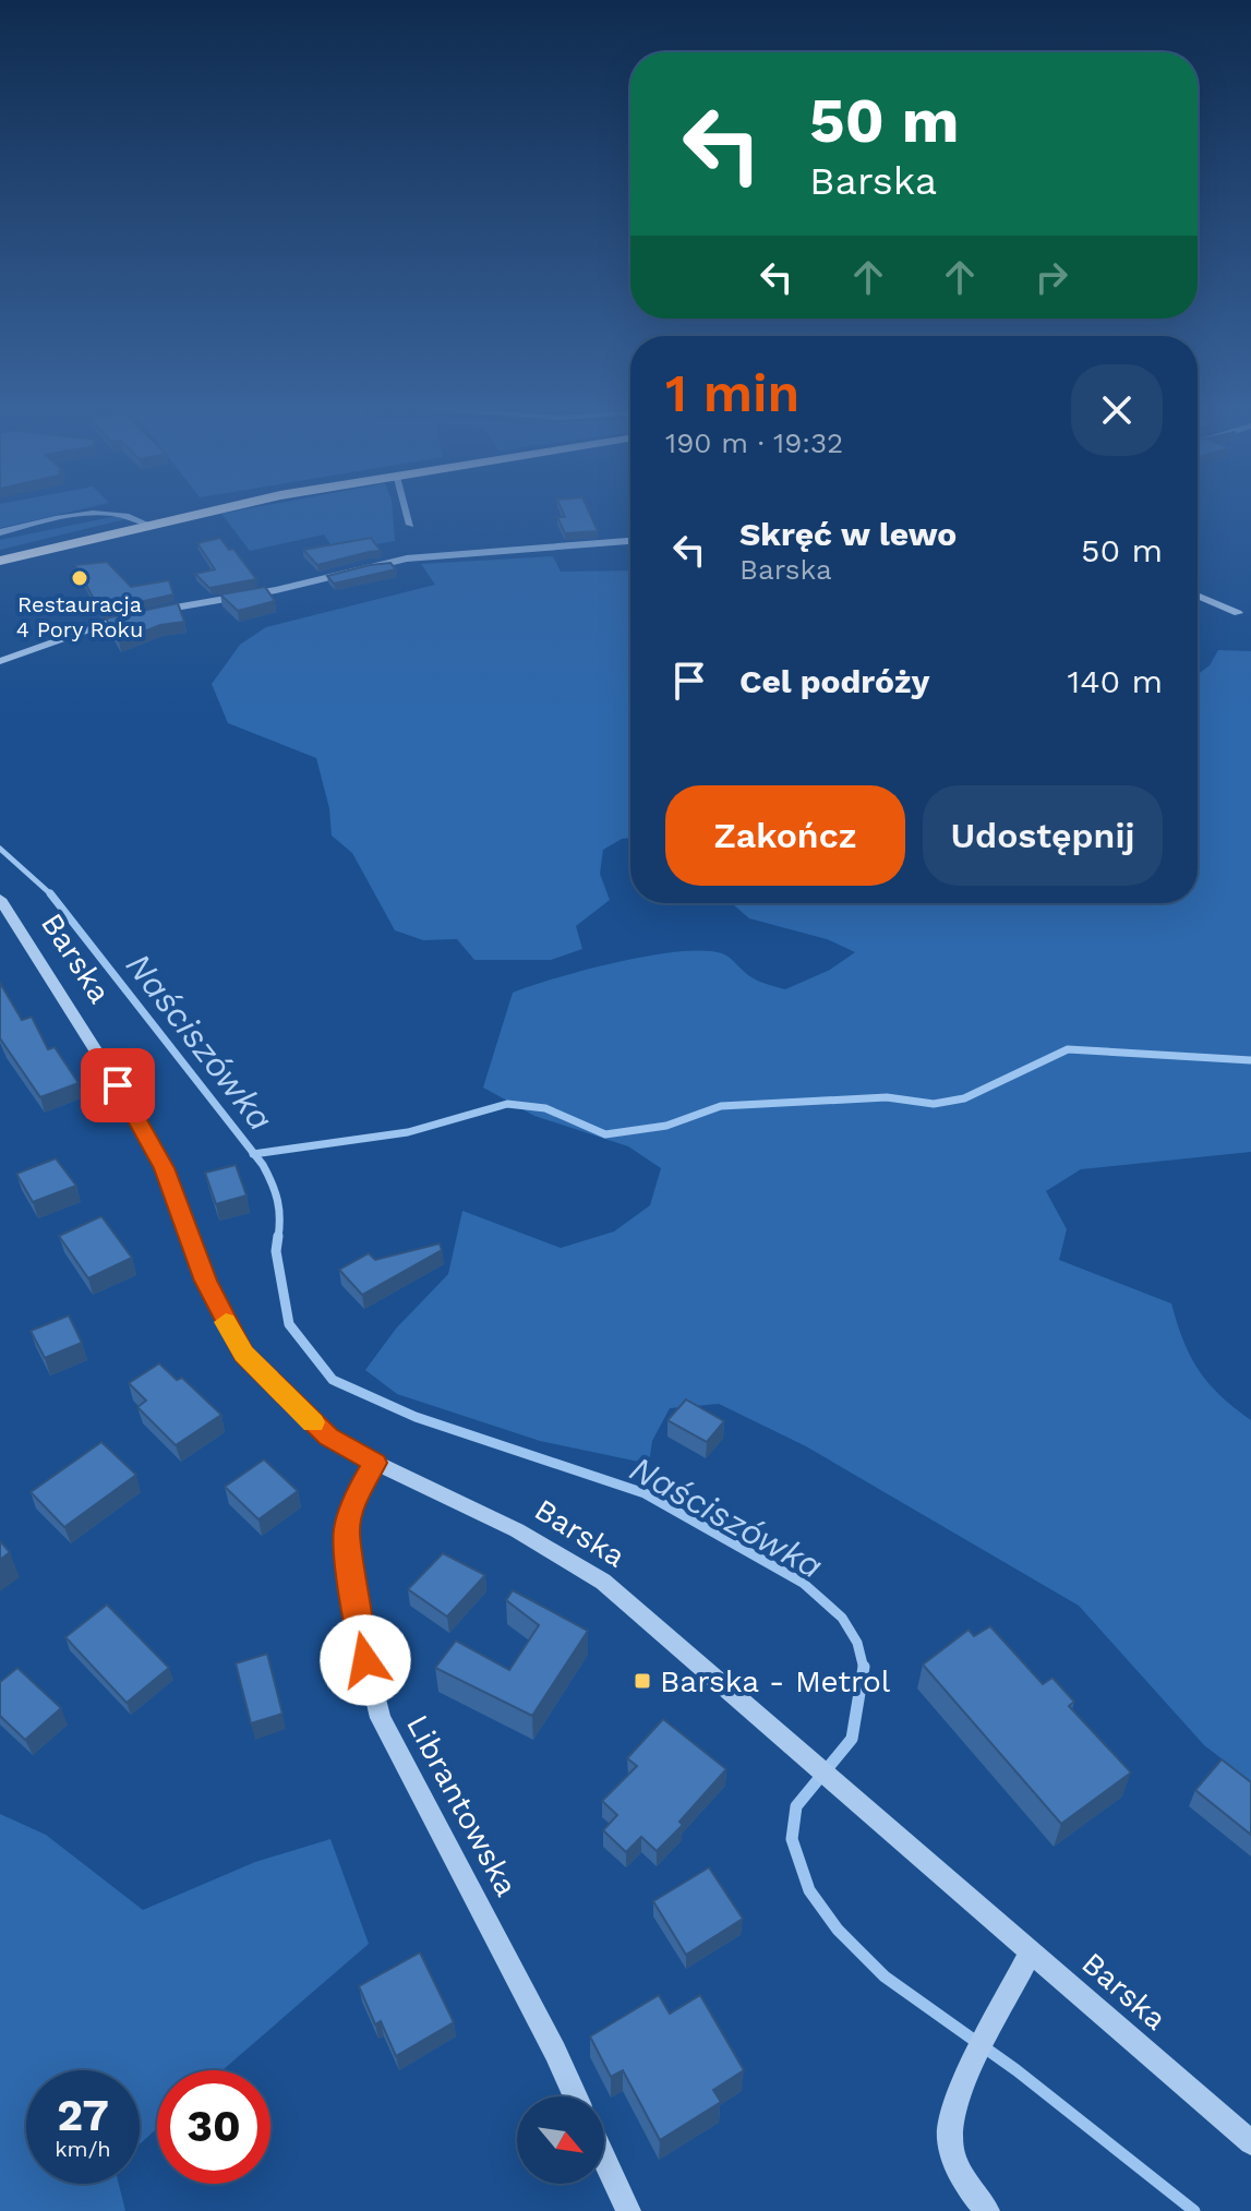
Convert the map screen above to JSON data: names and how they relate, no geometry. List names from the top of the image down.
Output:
{
  "streets": {
    "street": ["Barska", "Librantowska"]
  },
  "crossings": [
    ["Barska", "Librantowska"]
  ],
  "water": ["Naściszówka"],
  "places": {
    "other": ["Restauracja 4 Pory Roku"],
    "transit": ["Barska - Metrol"]
  },
  "north": "bottom right",
  "page": {
    "turn": ["50 m", "Barska"],
    "heading": ["1 min", "190 m · 19:32"],
    "list": [
      {
        "name": "Skręć w lewo",
        "note": "Barska",
        "value": "50 m"
      },
      {
        "name": "Cel podróży",
        "value": "140 m"
      }
    ],
    "buttons": ["Zakończ", "Udostępnij"],
    "speed": "27 km/h",
    "limit": "30"
  }
}
